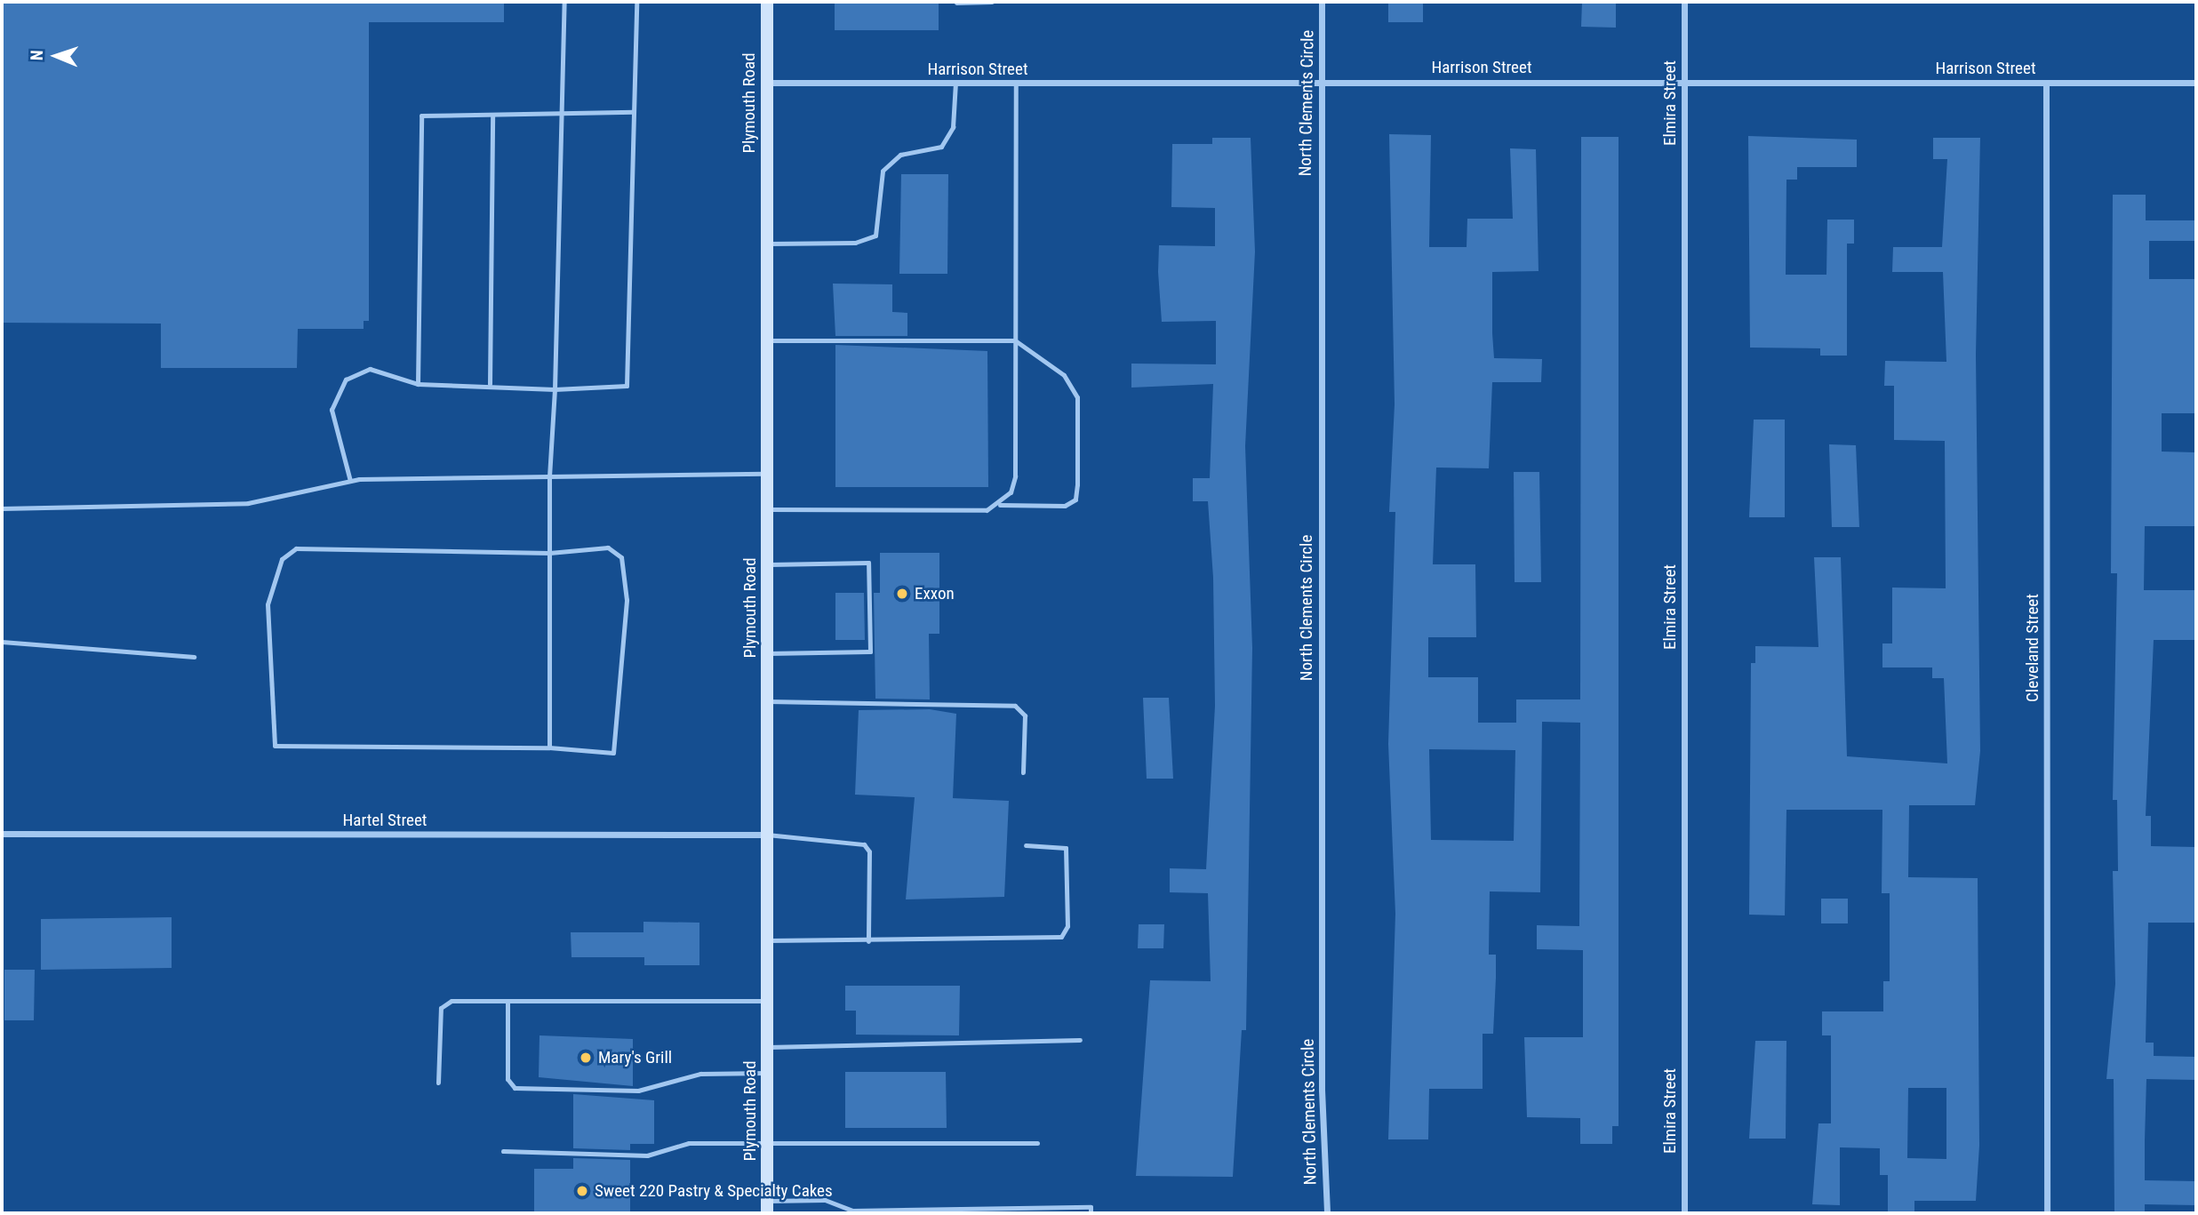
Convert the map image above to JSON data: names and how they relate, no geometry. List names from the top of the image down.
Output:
{
  "streets": {
    "main road": ["Plymouth Road"],
    "street": [
      "Harrison Street",
      "North Clements Circle",
      "Elmira Street",
      "Cleveland Street",
      "Hartel Street"
    ]
  },
  "crossings": [
    ["Harrison Street", "Plymouth Road"],
    ["Harrison Street", "North Clements Circle"],
    ["Harrison Street", "Elmira Street"],
    ["Harrison Street", "Cleveland Street"],
    ["Plymouth Road", "Hartel Street"]
  ],
  "places": ["Exxon", "Mary's Grill", "Sweet 220 Pastry & Specialty Cakes"],
  "north": "left"
}
